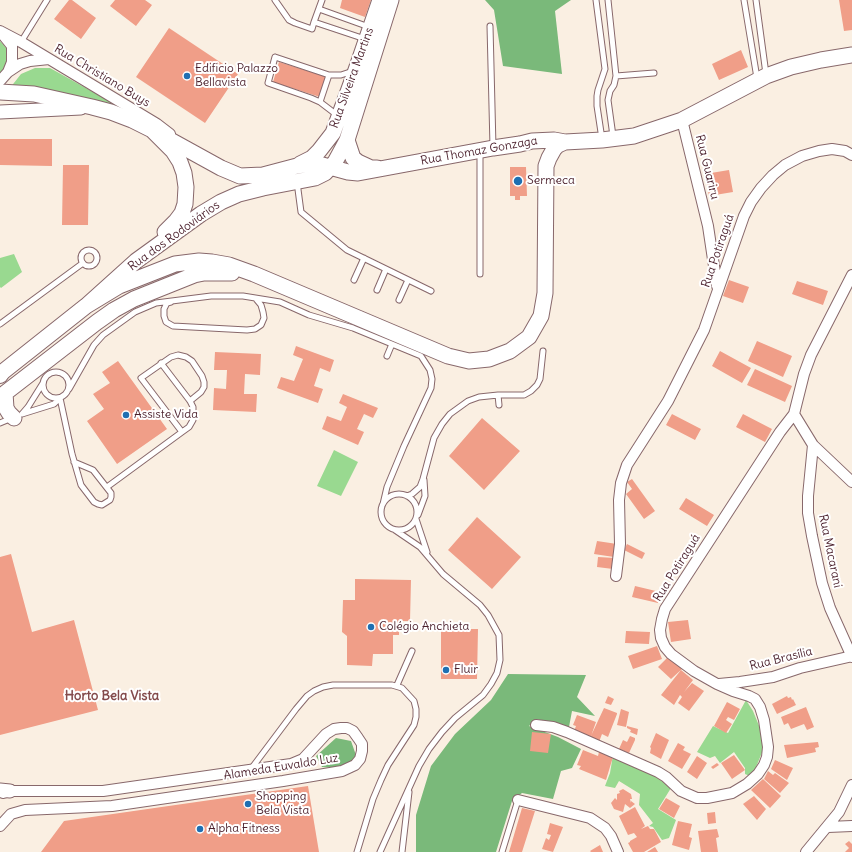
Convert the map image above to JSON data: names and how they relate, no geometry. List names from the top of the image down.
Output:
{
  "streets": {
    "main road": ["Rua Silveira Martins", "Rua Thomaz Gonzaga", "Rua dos Rodoviários"],
    "street": [
      "Rua Christiano Buys",
      "Rua Guariru",
      "Rua Potiraguá",
      "Rua Macarani",
      "Rua Brasília",
      "Alameda Euvaldo Luz"
    ]
  },
  "crossings": [
    ["Rua Silveira Martins", "Rua Thomaz Gonzaga"],
    ["Rua Silveira Martins", "Rua dos Rodoviários"],
    ["Rua Thomaz Gonzaga", "Rua Guariru"],
    ["Rua Thomaz Gonzaga", "Rua dos Rodoviários"],
    ["Rua Guariru", "Rua Potiraguá"],
    ["Rua Potiraguá", "Rua Brasília"],
    ["Rua Macarani", "Rua Brasília"]
  ],
  "districts": ["Horto Bela Vista"],
  "places": [
    "Edificio Palazzo Bellavista",
    "Sermeca",
    "Assiste Vida",
    "Colégio Anchieta",
    "Fluir",
    "Shopping Bela Vista",
    "Alpha Fitness"
  ]
}
